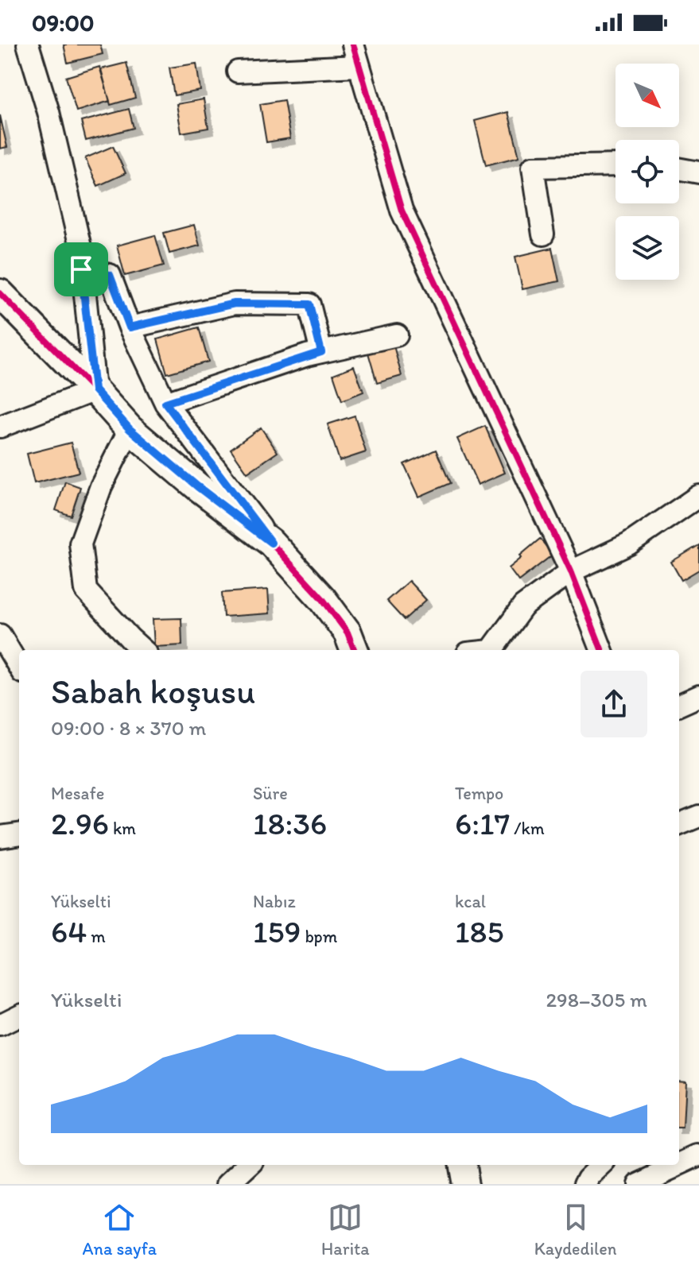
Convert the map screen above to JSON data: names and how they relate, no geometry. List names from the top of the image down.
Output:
{
  "north": "bottom right",
  "page": {
    "status": "09:00",
    "heading": ["Sabah koşusu", "09:00 · 8 × 370 m"],
    "stats": [
      ["Mesafe", "2.96 km"],
      ["Süre", "18:36"],
      ["Tempo", "6:17 /km"],
      ["Yükselti", "64 m"],
      ["Nabız", "159 bpm"],
      ["kcal", "185"]
    ],
    "chart": ["Yükselti", "298–305 m"],
    "tabs": ["Ana sayfa", "Harita", "Kaydedilen"]
  }
}
